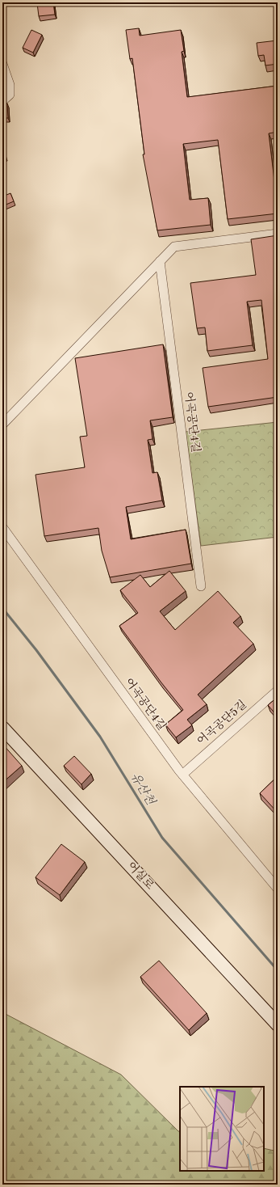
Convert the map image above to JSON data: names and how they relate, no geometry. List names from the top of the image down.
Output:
{
  "streets": {
    "main road": ["어실로"],
    "street": ["어곡공단4길", "어곡공단5길"]
  },
  "crossings": [
    ["어곡공단4길", "어곡공단5길"]
  ],
  "water": ["유산천"]
}
